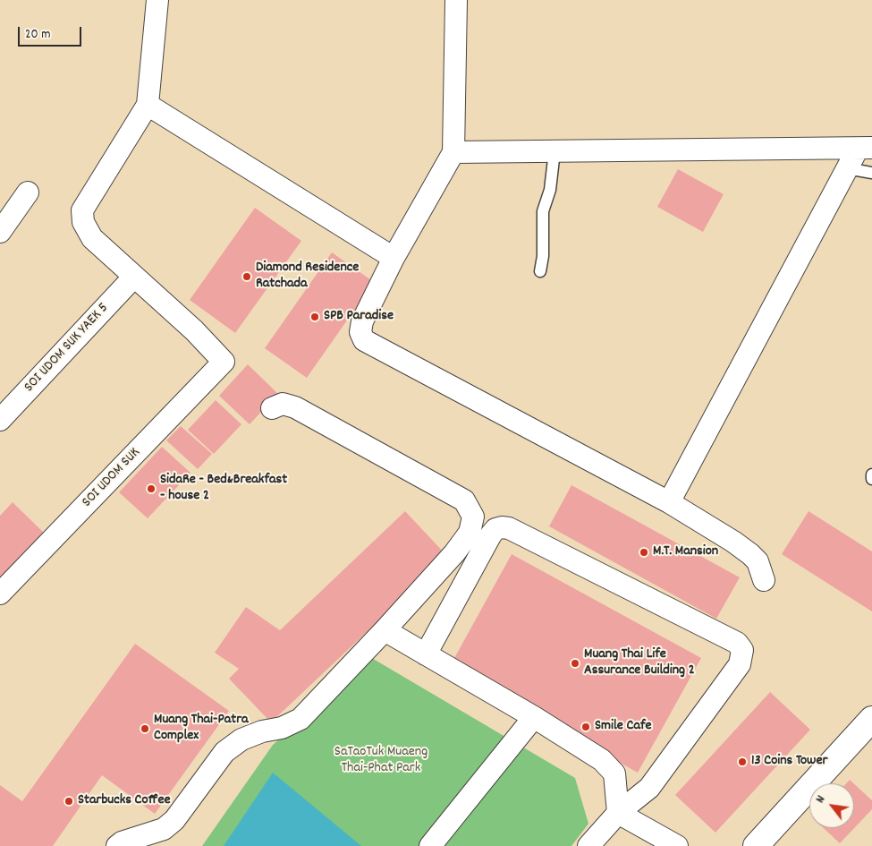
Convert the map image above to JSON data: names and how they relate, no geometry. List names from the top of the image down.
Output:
{
  "streets": {
    "street": ["SOI UDOM SUK YAEK 5", "SOI UDOM SUK"]
  },
  "crossings": [
    ["SOI UDOM SUK YAEK 5", "SOI UDOM SUK"]
  ],
  "parks": ["SaTaoTuk Muaeng Thai-Phat Park"],
  "places": [
    "Diamond Residence Ratchada",
    "SPB Paradise",
    "SidaRe - Bed&Breakfast - house 2",
    "M.T. Mansion",
    "Muang Thai Life Assurance Building 2",
    "Smile Cafe",
    "Muang Thai-Patra Complex",
    "13 Coins Tower",
    "Starbucks Coffee"
  ],
  "scale_bar": "20 m",
  "north": "top left"
}
